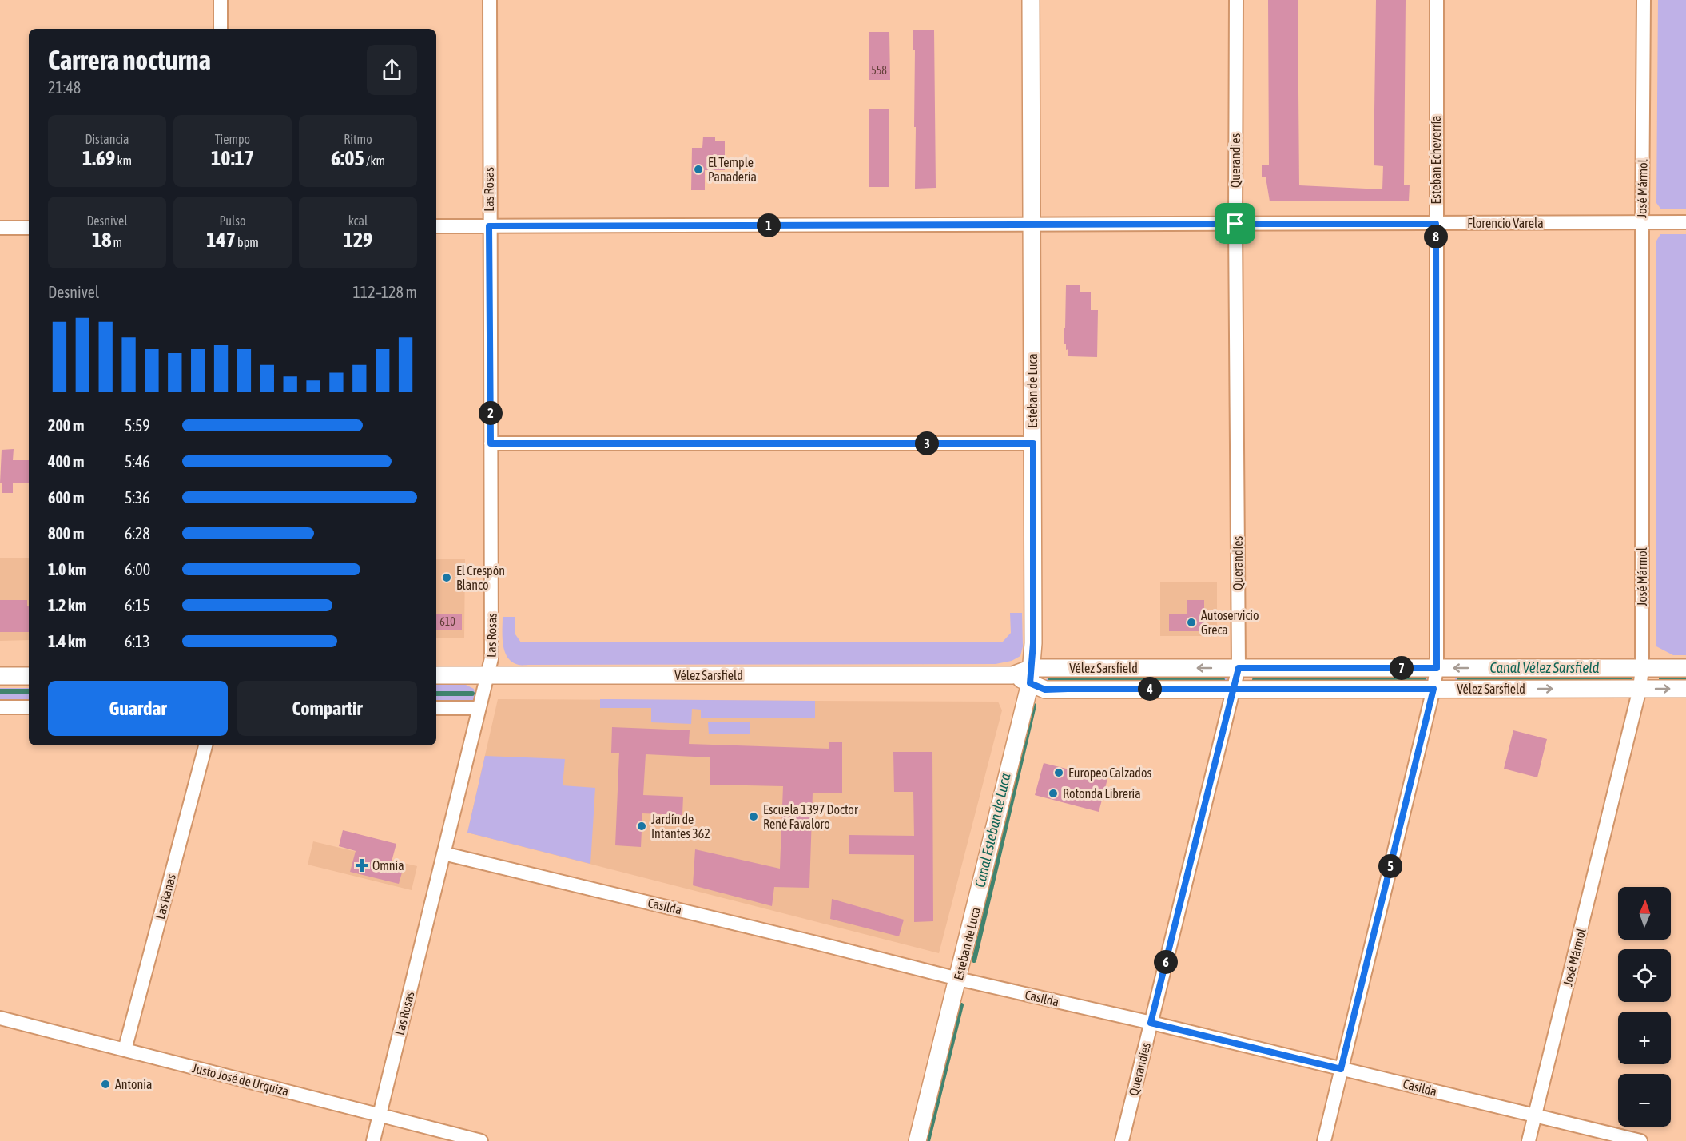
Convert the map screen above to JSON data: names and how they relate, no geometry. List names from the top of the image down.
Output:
{
  "streets": {
    "street": [
      "Esteban Echeverría",
      "Querandíes",
      "José Mármol",
      "Las Rosas",
      "Florencio Varela",
      "Esteban de Luca",
      "Vélez Sarsfield",
      "Las Ranas",
      "Casilda",
      "Justo José de Urquiza"
    ]
  },
  "crossings": [
    ["Esteban Echeverría", "Florencio Varela"],
    ["Esteban Echeverría", "Vélez Sarsfield"],
    ["Esteban Echeverría", "Casilda"],
    ["Querandíes", "Florencio Varela"],
    ["Querandíes", "Vélez Sarsfield"],
    ["Querandíes", "Casilda"],
    ["José Mármol", "Florencio Varela"],
    ["José Mármol", "Vélez Sarsfield"],
    ["José Mármol", "Casilda"],
    ["Las Rosas", "Florencio Varela"],
    ["Las Rosas", "Vélez Sarsfield"],
    ["Las Rosas", "Casilda"],
    ["Las Rosas", "Justo José de Urquiza"],
    ["Florencio Varela", "Esteban de Luca"],
    ["Esteban de Luca", "Vélez Sarsfield"],
    ["Esteban de Luca", "Casilda"],
    ["Las Ranas", "Justo José de Urquiza"]
  ],
  "water": ["Canal Vélez Sarsfield", "Canal Esteban de Luca"],
  "places": {
    "other": [
      "El Temple Panadería",
      "El Crespón Blanco",
      "Autoservicio Greca",
      "Europeo Calzados",
      "Rotonda Librería",
      "Escuela 1397 Doctor René Favaloro",
      "Jardín de Intantes 362",
      "Antonia"
    ],
    "health": ["Omnia"]
  },
  "house_numbers": ["558", "610"],
  "north": "top",
  "page": {
    "heading": ["Carrera nocturna", "21:48"],
    "stats": [
      ["Distancia", "1.69 km"],
      ["Tiempo", "10:17"],
      ["Ritmo", "6:05 /km"],
      ["Desnivel", "18 m"],
      ["Pulso", "147 bpm"],
      ["kcal", "129"]
    ],
    "pins": [
      "1",
      "8",
      "2",
      "3",
      "7",
      "4",
      "5",
      "6"
    ],
    "chart": ["Desnivel", "112–128 m"],
    "list": [
      {
        "name": "200 m",
        "note": "5:59"
      },
      {
        "name": "400 m",
        "note": "5:46"
      },
      {
        "name": "600 m",
        "note": "5:36"
      },
      {
        "name": "800 m",
        "note": "6:28"
      },
      {
        "name": "1.0 km",
        "note": "6:00"
      },
      {
        "name": "1.2 km",
        "note": "6:15"
      },
      {
        "name": "1.4 km",
        "note": "6:13"
      }
    ],
    "buttons": ["Guardar", "Compartir"],
    "map_buttons": ["+", "−"]
  }
}
